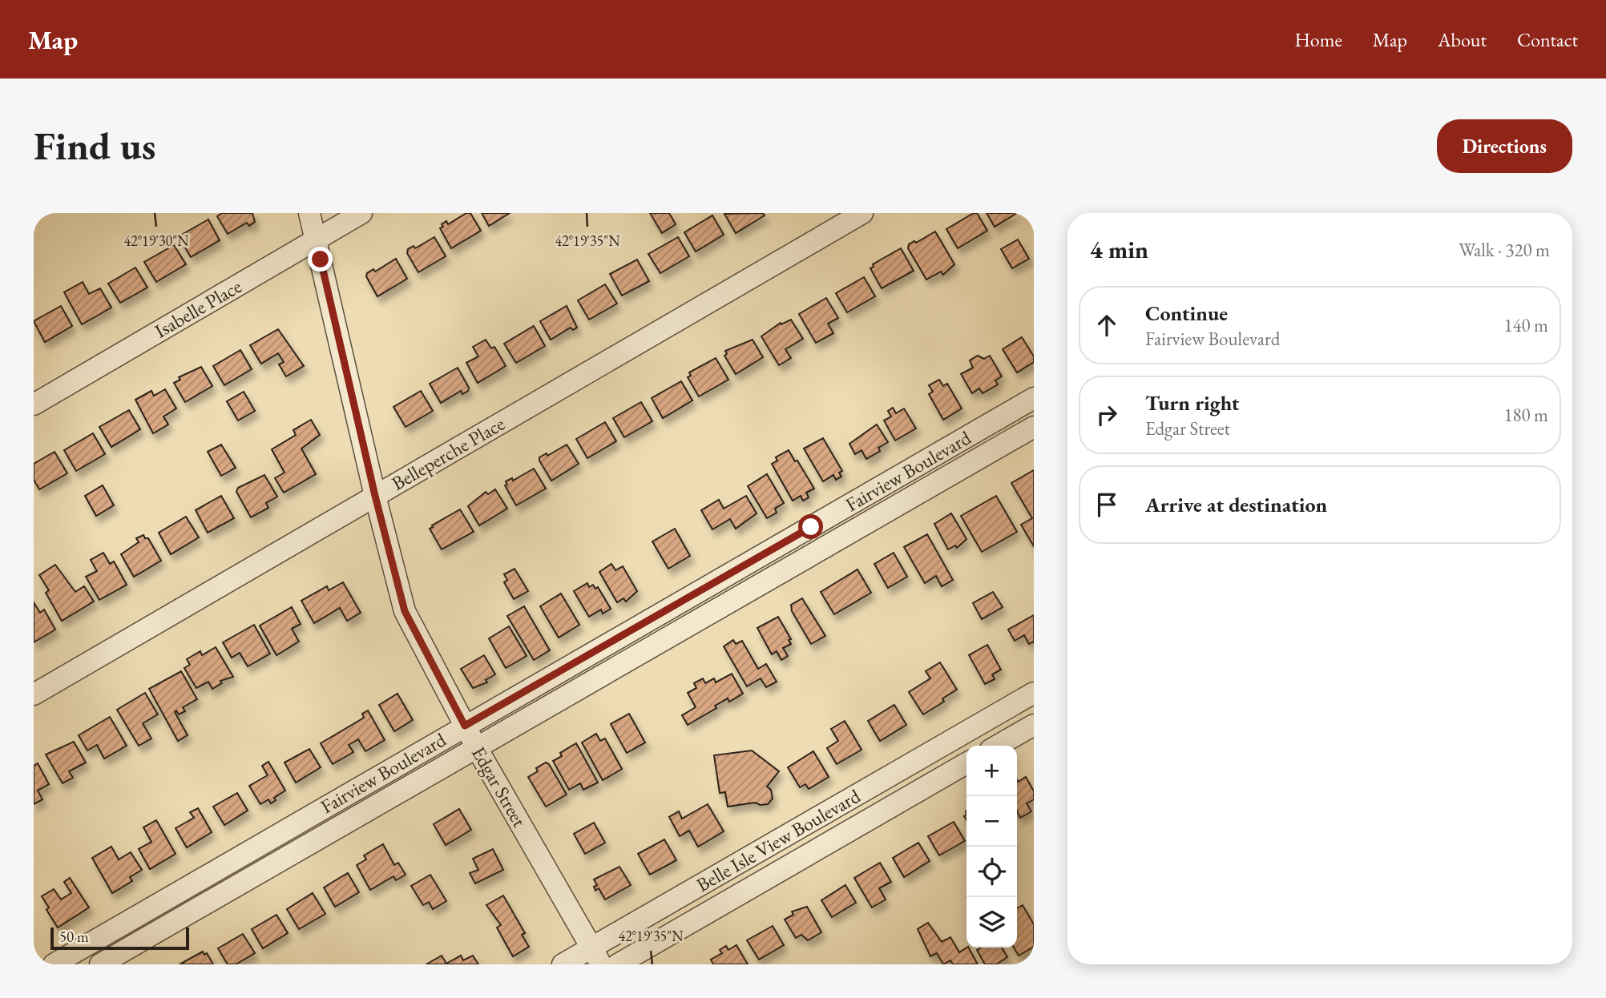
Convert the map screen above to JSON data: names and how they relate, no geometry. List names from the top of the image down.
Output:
{
  "streets": {
    "street": [
      "Isabelle Place",
      "Belleperche Place",
      "Fairview Boulevard",
      "Edgar Street",
      "Belle Isle View Boulevard"
    ]
  },
  "crossings": [
    ["Isabelle Place", "Edgar Street"],
    ["Belleperche Place", "Edgar Street"],
    ["Fairview Boulevard", "Edgar Street"],
    ["Edgar Street", "Belle Isle View Boulevard"]
  ],
  "scale_bar": "50 m",
  "page": {
    "header": "Map",
    "nav": [
      "Home",
      "Map",
      "About",
      "Contact"
    ],
    "buttons": "Directions",
    "title": "Find us",
    "heading": ["4 min", "Walk · 320 m"],
    "list": [
      ["Continue", "Fairview Boulevard", "140 m"],
      ["Turn right", "Edgar Street", "180 m"],
      "Arrive at destination"
    ],
    "map_buttons": ["+", "−"],
    "scale": "50 m"
  },
  "coordinates": ["42°19'30\"N", "42°19'35\"N"]
}
